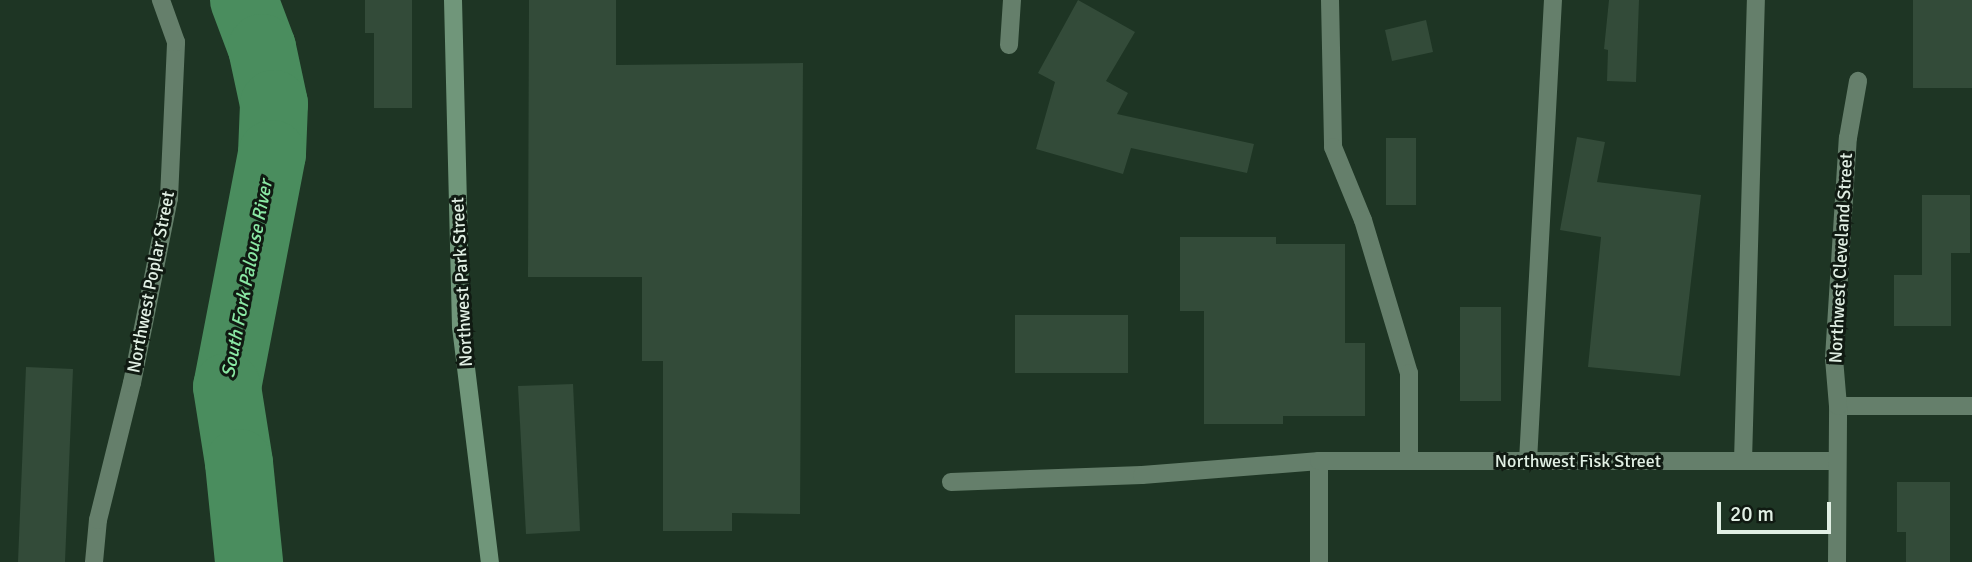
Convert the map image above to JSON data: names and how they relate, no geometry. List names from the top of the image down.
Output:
{
  "streets": {
    "street": [
      "Northwest Cleveland Street",
      "Northwest Poplar Street",
      "Northwest Park Street",
      "Northwest Fisk Street"
    ]
  },
  "crossings": [
    ["Northwest Cleveland Street", "Northwest Fisk Street"]
  ],
  "water": ["South Fork Palouse River"],
  "scale_bar": "20 m"
}
